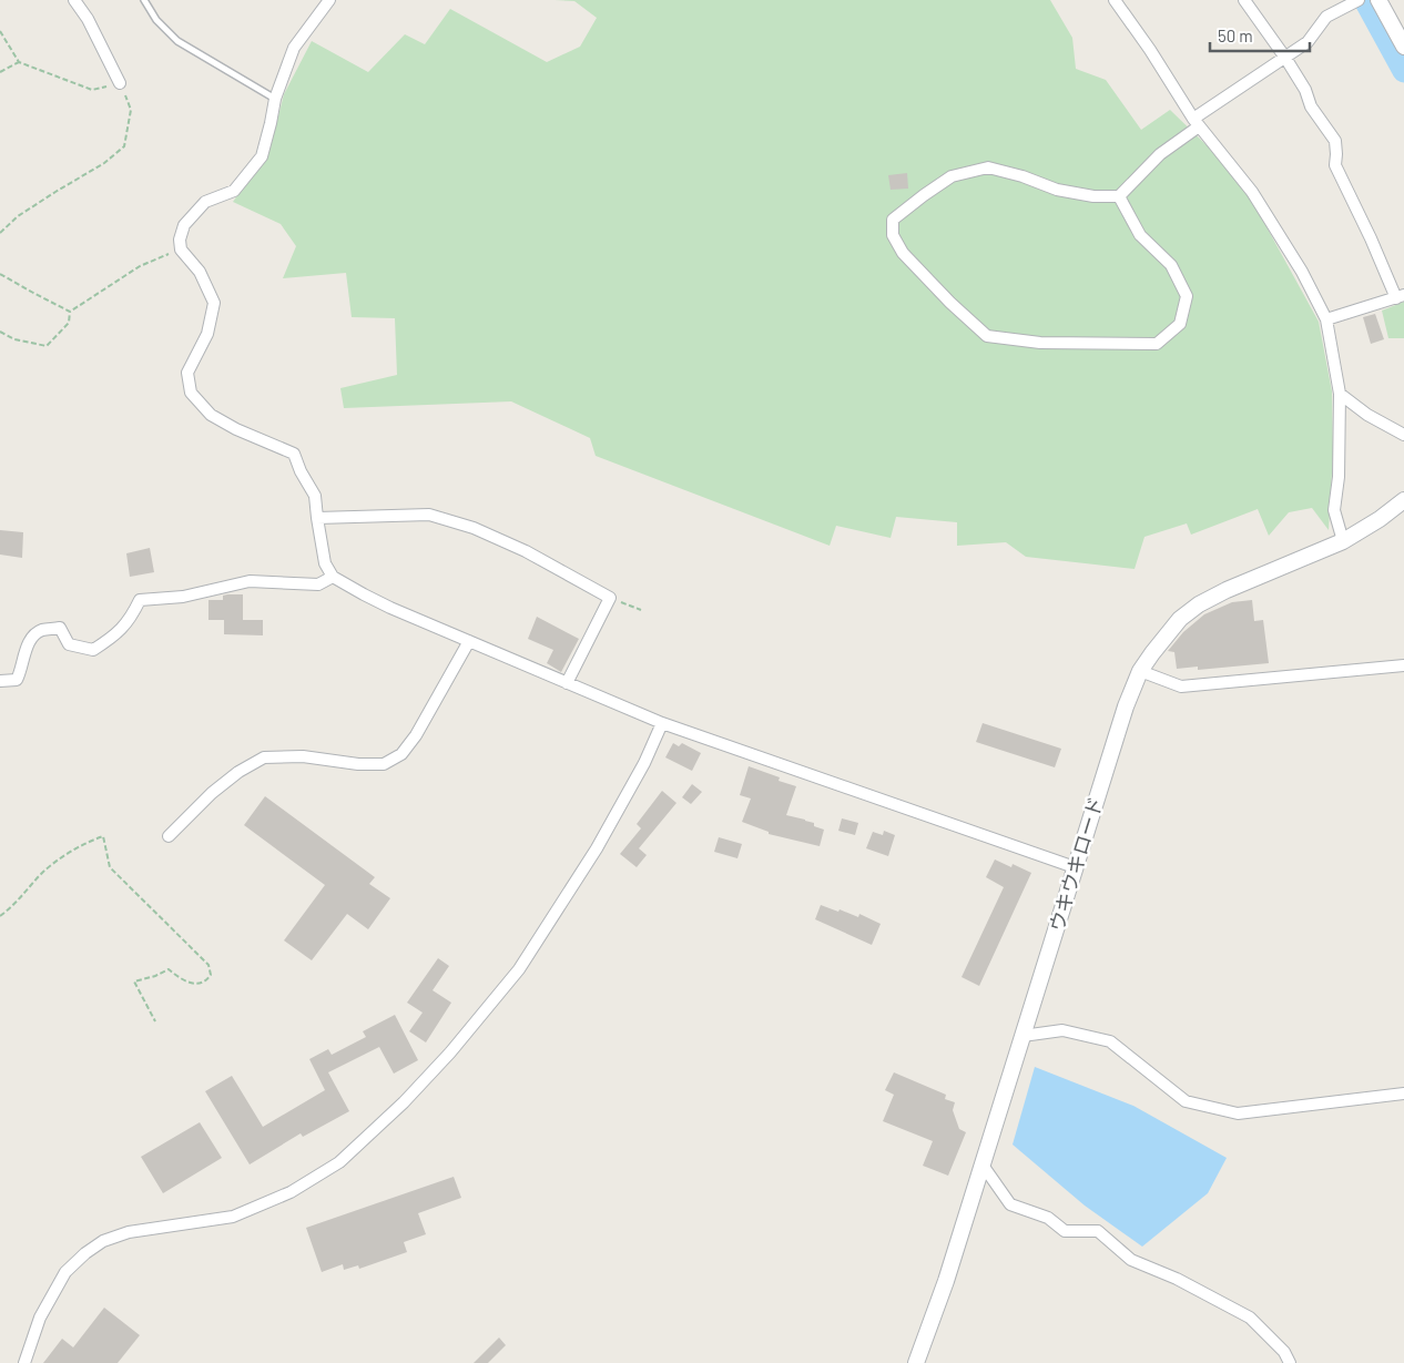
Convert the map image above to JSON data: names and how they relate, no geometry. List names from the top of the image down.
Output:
{
  "streets": {
    "street": ["ウキウキロード"]
  },
  "scale_bar": "50 m"
}
